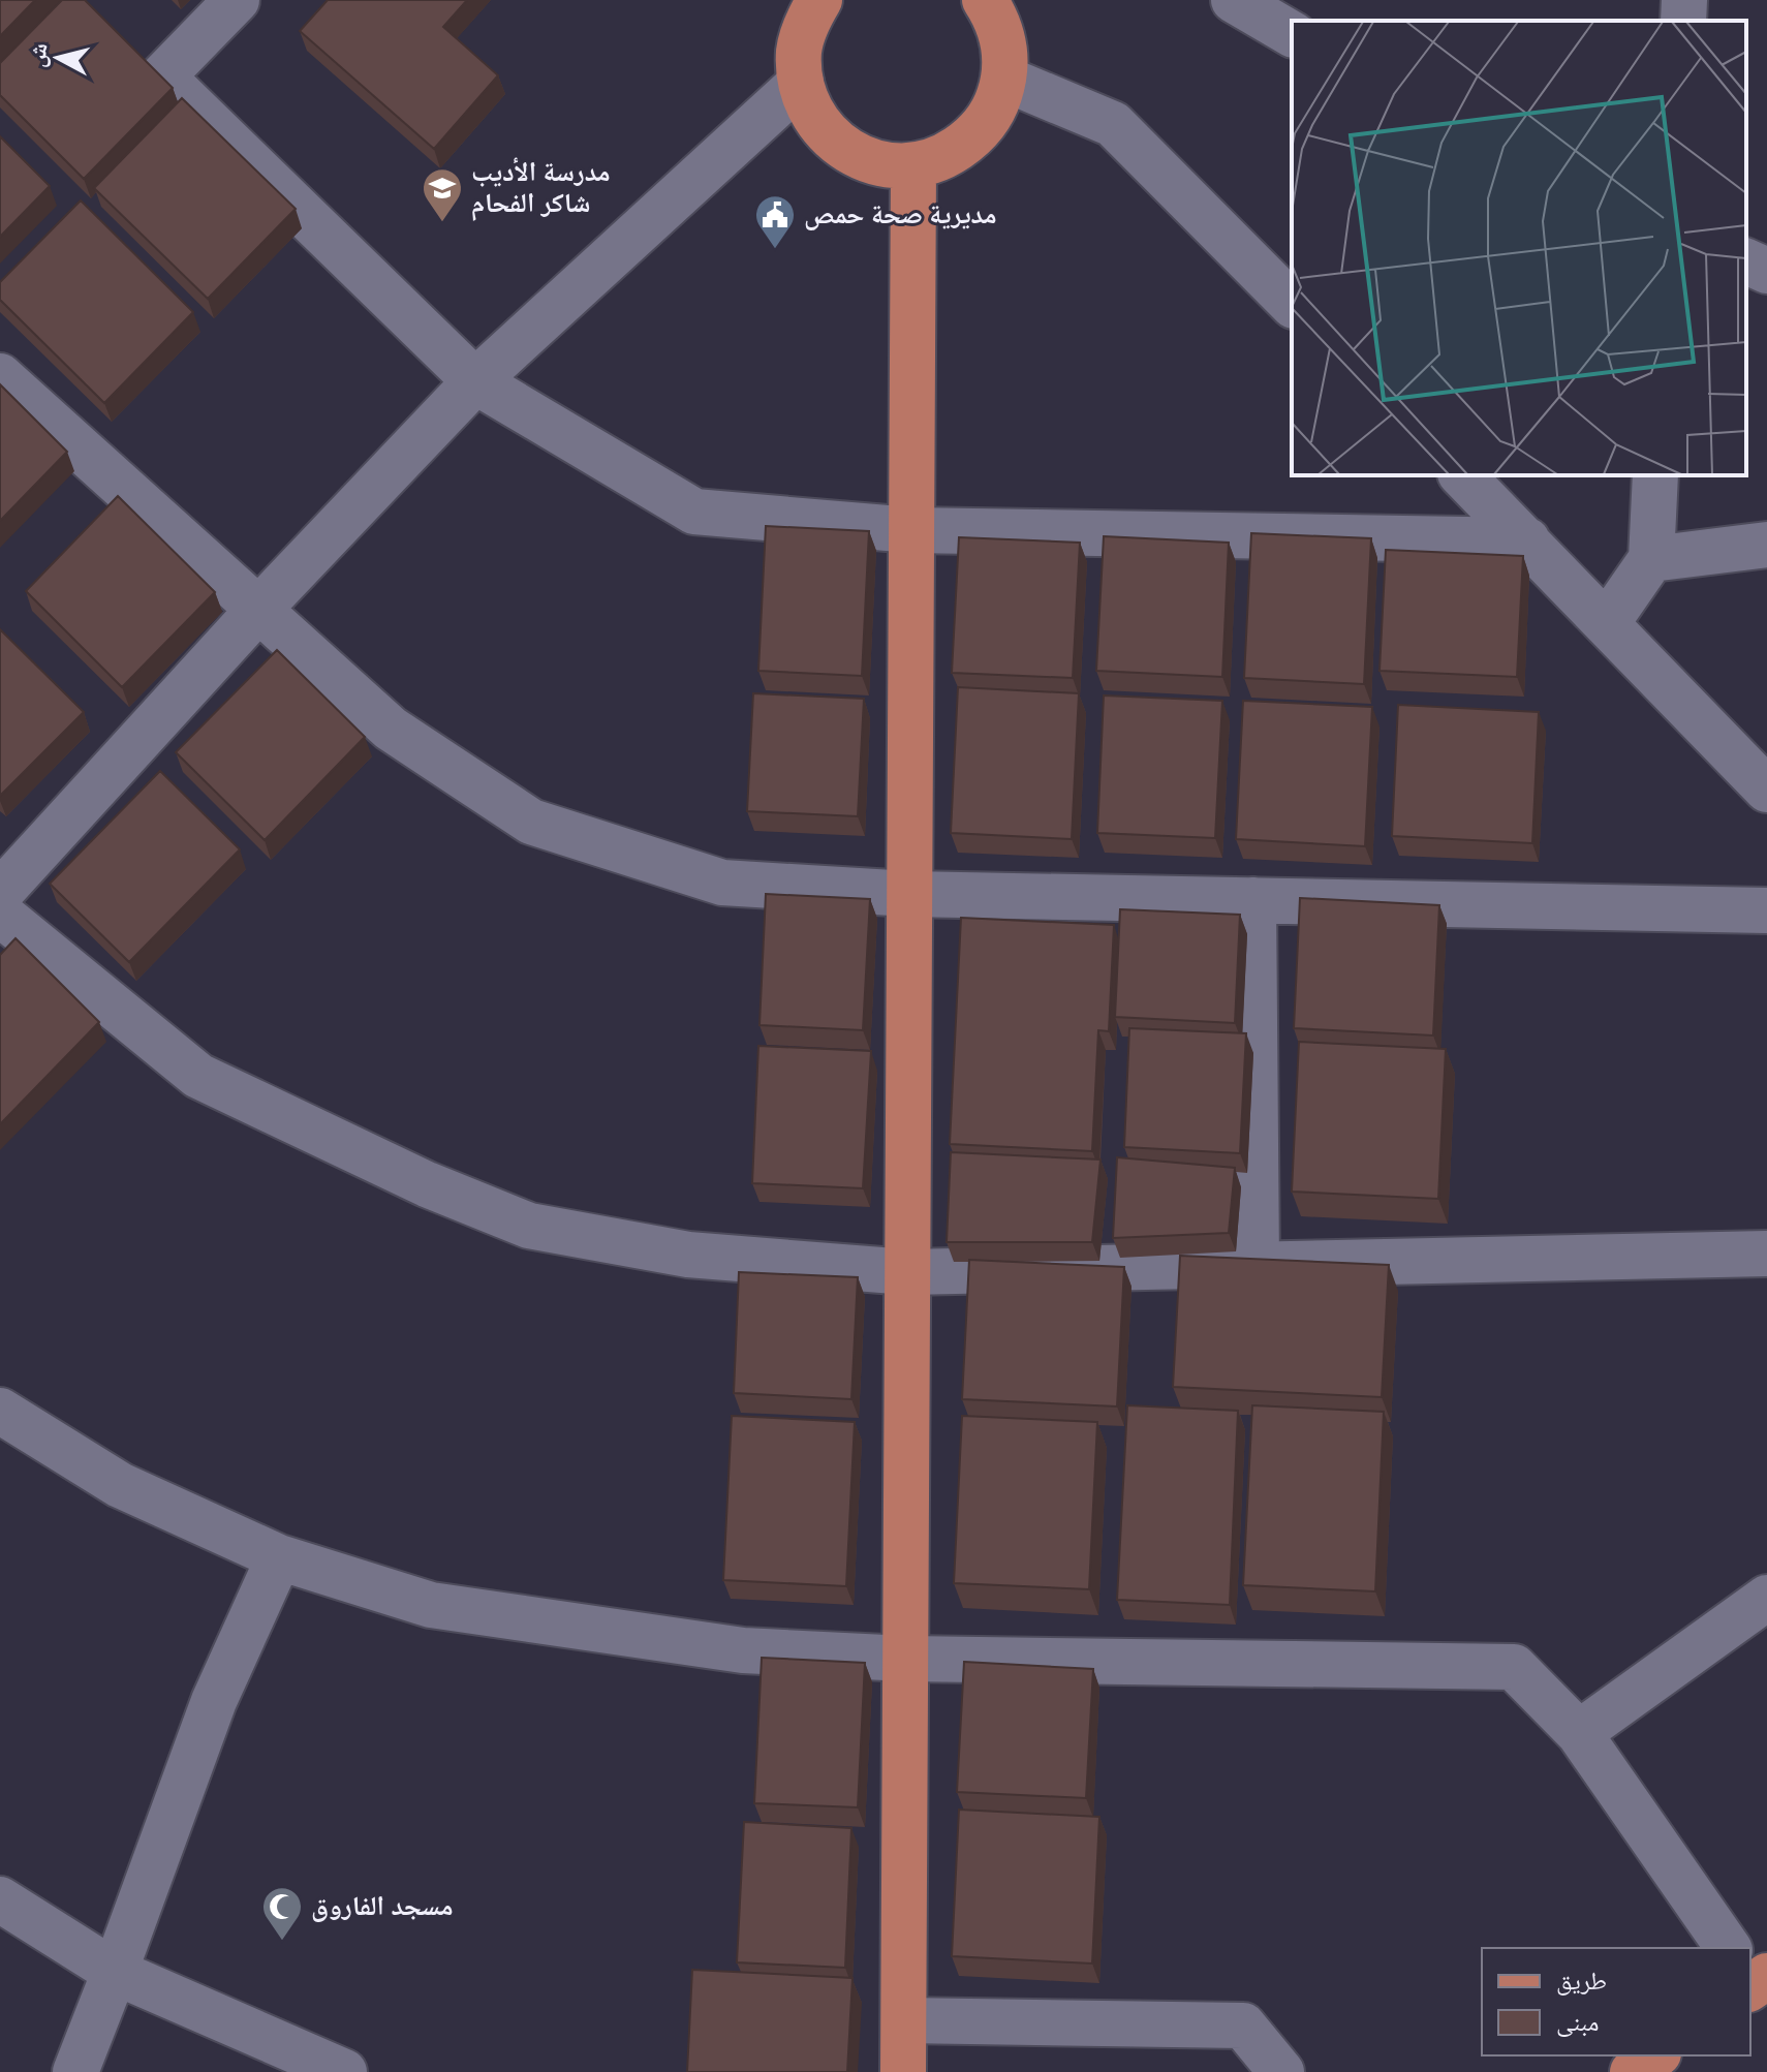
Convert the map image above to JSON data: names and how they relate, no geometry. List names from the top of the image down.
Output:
{
  "places": {
    "school or university": ["مدرسة الأديب شاكر الفحام"],
    "public building": ["مديرية صحة حمص"],
    "mosque": ["مسجد الفاروق"]
  },
  "legend": ["طريق", "مبنى"],
  "north": "left"
}
